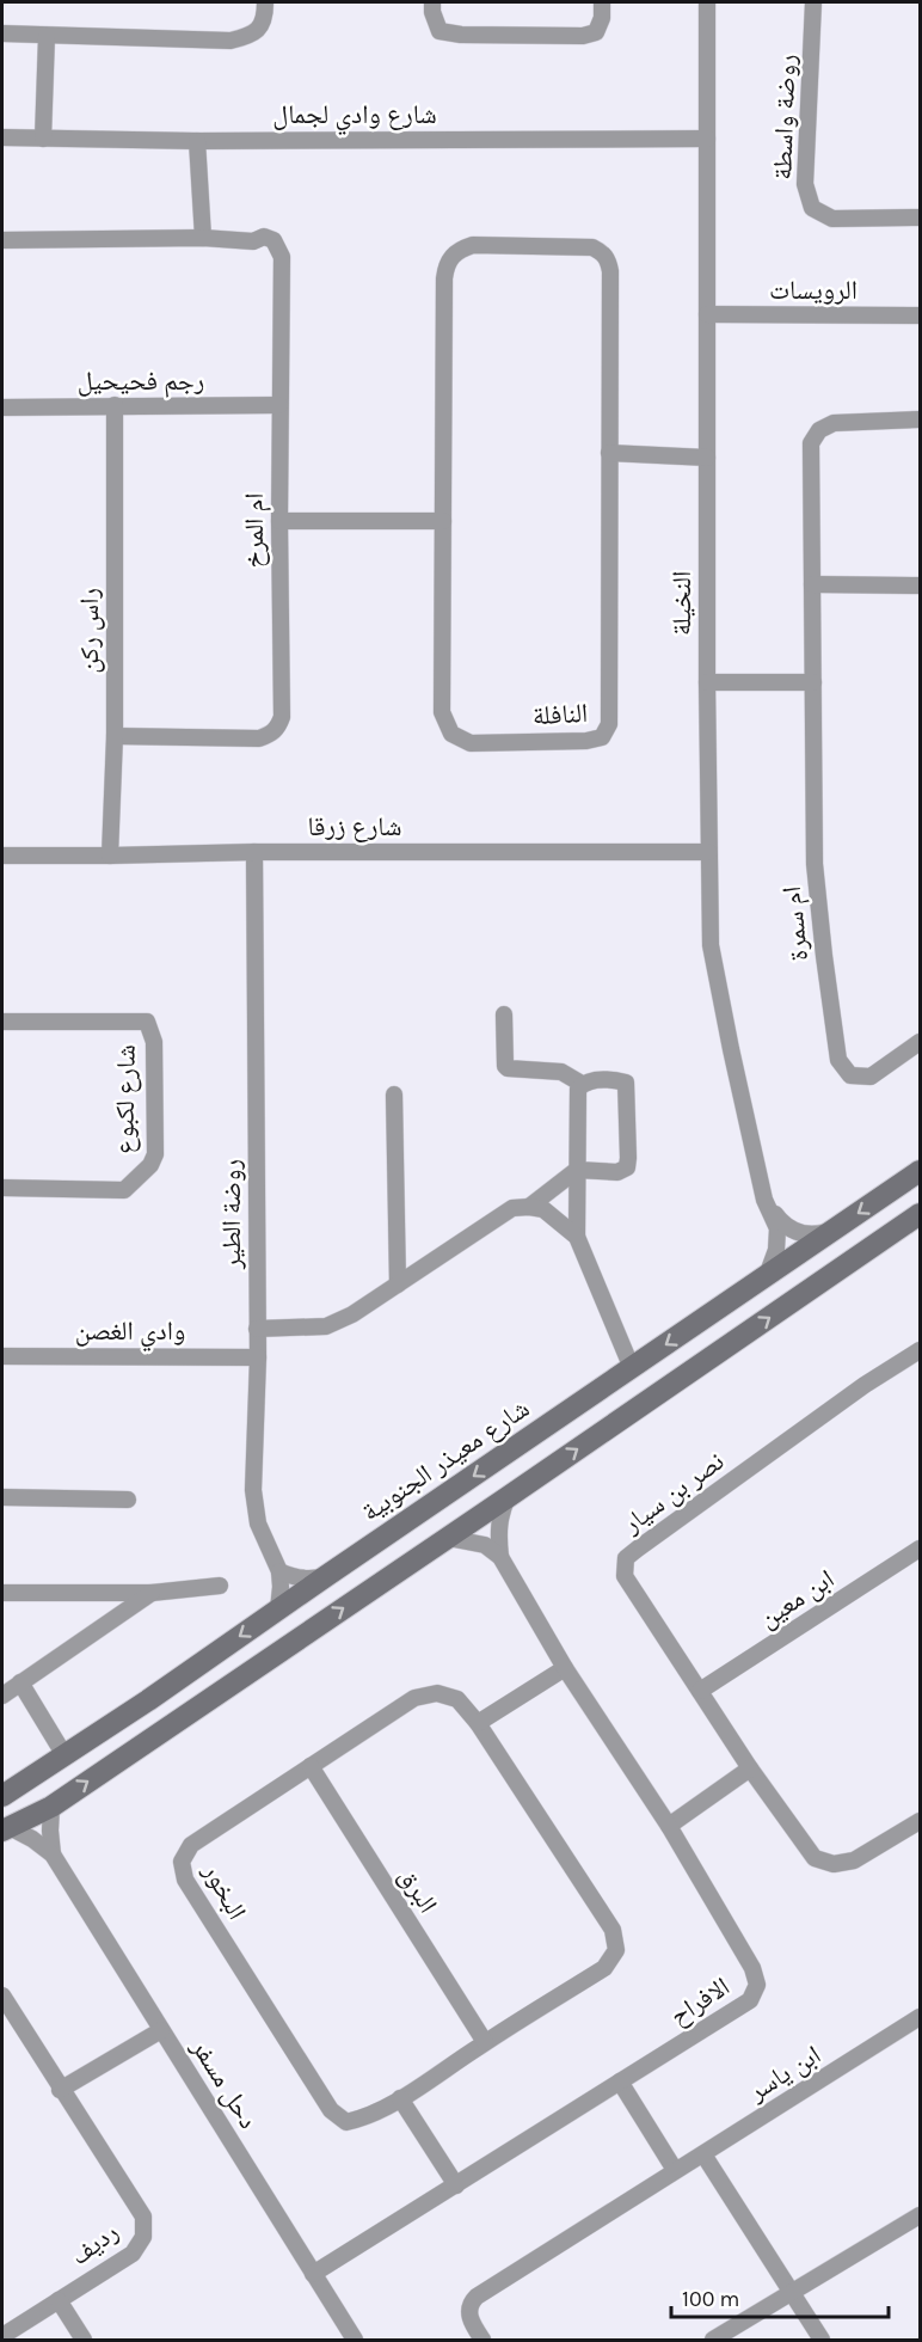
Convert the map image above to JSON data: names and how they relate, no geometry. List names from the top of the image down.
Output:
{
  "streets": {
    "street": [
      "شارع وادي لجمال",
      "روضة واسطة",
      "الرويسات",
      "رجم فحيحيل",
      "ام المرخ",
      "النخيلة",
      "راس ركن",
      "النافلة",
      "شارع زرقا",
      "ام سمرة",
      "شارع لكبوع",
      "روضة الطير",
      "وادي الغصن",
      "شارع معيذر الجنوبية",
      "نصر بن سيار",
      "ابن معين",
      "البرق",
      "البخور",
      "الافراح",
      "ابن ياسر",
      "دحل مسفر",
      "رديف"
    ]
  },
  "crossings": [
    ["شارع وادي لجمال", "النخيلة"],
    ["الرويسات", "النخيلة"],
    ["رجم فحيحيل", "ام المرخ"],
    ["رجم فحيحيل", "راس ركن"],
    ["ام المرخ", "راس ركن"],
    ["النخيلة", "شارع زرقا"],
    ["النخيلة", "شارع معيذر الجنوبية"],
    ["راس ركن", "شارع زرقا"],
    ["شارع زرقا", "روضة الطير"],
    ["روضة الطير", "وادي الغصن"],
    ["روضة الطير", "شارع معيذر الجنوبية"],
    ["نصر بن سيار", "ابن معين"],
    ["البرق", "البخور"],
    ["الافراح", "دحل مسفر"]
  ],
  "scale_bar": "100 m"
}
